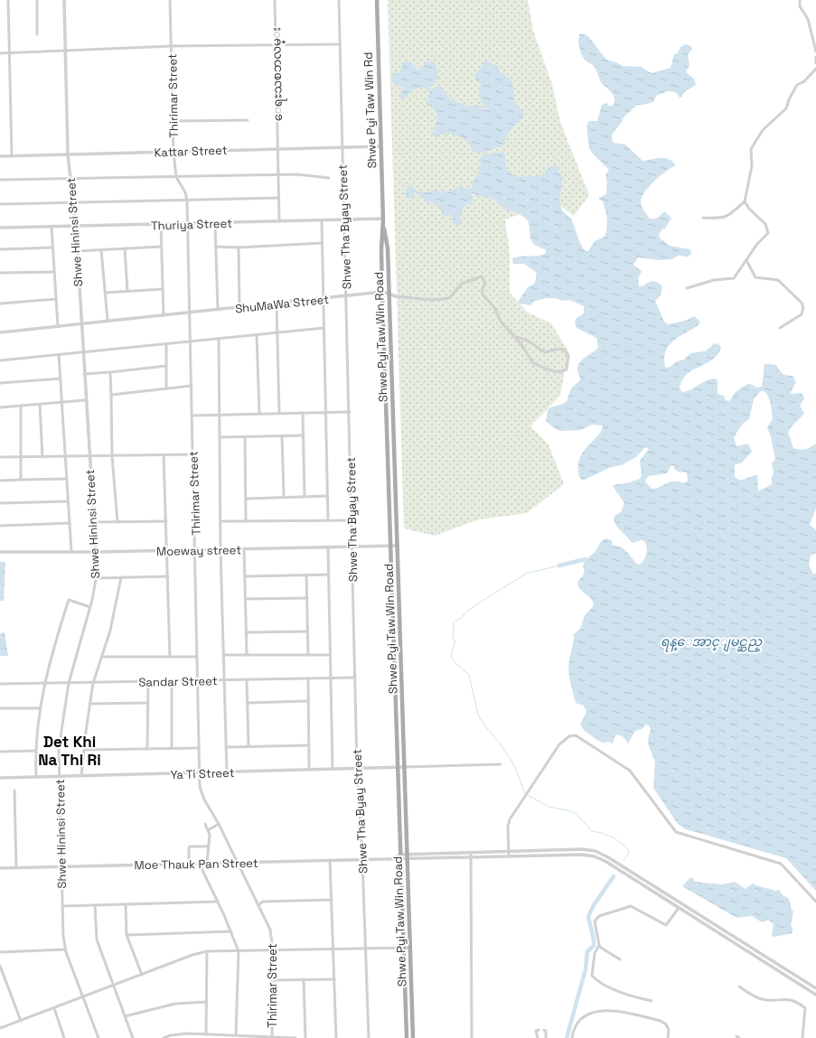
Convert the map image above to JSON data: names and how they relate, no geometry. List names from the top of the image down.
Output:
{
  "streets": {
    "main road": ["Shwe Pyi Taw Win Rd", "Shwe Pyi Taw Win Road"],
    "street": [
      "ေရႊသစၥာလမ္း",
      "Thirimar Street",
      "Kattar Street",
      "Thuriya Street",
      "Shwe Tha Byay Street",
      "Shwe Hininsi Street",
      "ShuMaWa Street",
      "Moeway street",
      "Sandar Street",
      "Ya Ti Street",
      "Moe Thauk Pan Street"
    ]
  },
  "crossings": [
    ["ေရႊသစၥာလမ္း", "Kattar Street"],
    ["ေရႊသစၥာလမ္း", "Thuriya Street"],
    ["Thirimar Street", "Kattar Street"],
    ["Thirimar Street", "Thuriya Street"],
    ["Thirimar Street", "ShuMaWa Street"],
    ["Thirimar Street", "Moeway street"],
    ["Thirimar Street", "Sandar Street"],
    ["Thirimar Street", "Ya Ti Street"],
    ["Thirimar Street", "Moe Thauk Pan Street"],
    ["Shwe Pyi Taw Win Rd", "Kattar Street"],
    ["Shwe Pyi Taw Win Rd", "Thuriya Street"],
    ["Shwe Pyi Taw Win Rd", "Shwe Pyi Taw Win Road"],
    ["Kattar Street", "Shwe Tha Byay Street"],
    ["Kattar Street", "Shwe Hininsi Street"],
    ["Thuriya Street", "Shwe Tha Byay Street"],
    ["Thuriya Street", "Shwe Hininsi Street"],
    ["Thuriya Street", "Shwe Pyi Taw Win Road"],
    ["Shwe Tha Byay Street", "ShuMaWa Street"],
    ["Shwe Tha Byay Street", "Moeway street"],
    ["Shwe Tha Byay Street", "Sandar Street"],
    ["Shwe Tha Byay Street", "Ya Ti Street"],
    ["Shwe Tha Byay Street", "Moe Thauk Pan Street"],
    ["Shwe Hininsi Street", "ShuMaWa Street"],
    ["Shwe Hininsi Street", "Moeway street"],
    ["Shwe Hininsi Street", "Sandar Street"],
    ["Shwe Hininsi Street", "Ya Ti Street"],
    ["Shwe Hininsi Street", "Moe Thauk Pan Street"],
    ["ShuMaWa Street", "Shwe Pyi Taw Win Road"],
    ["Shwe Pyi Taw Win Road", "Moeway street"],
    ["Shwe Pyi Taw Win Road", "Ya Ti Street"],
    ["Shwe Pyi Taw Win Road", "Moe Thauk Pan Street"]
  ],
  "districts": ["Det Khi Na Thi Ri"],
  "water": ["ရန္ေအာင္ျမင္ဆည္"]
}
